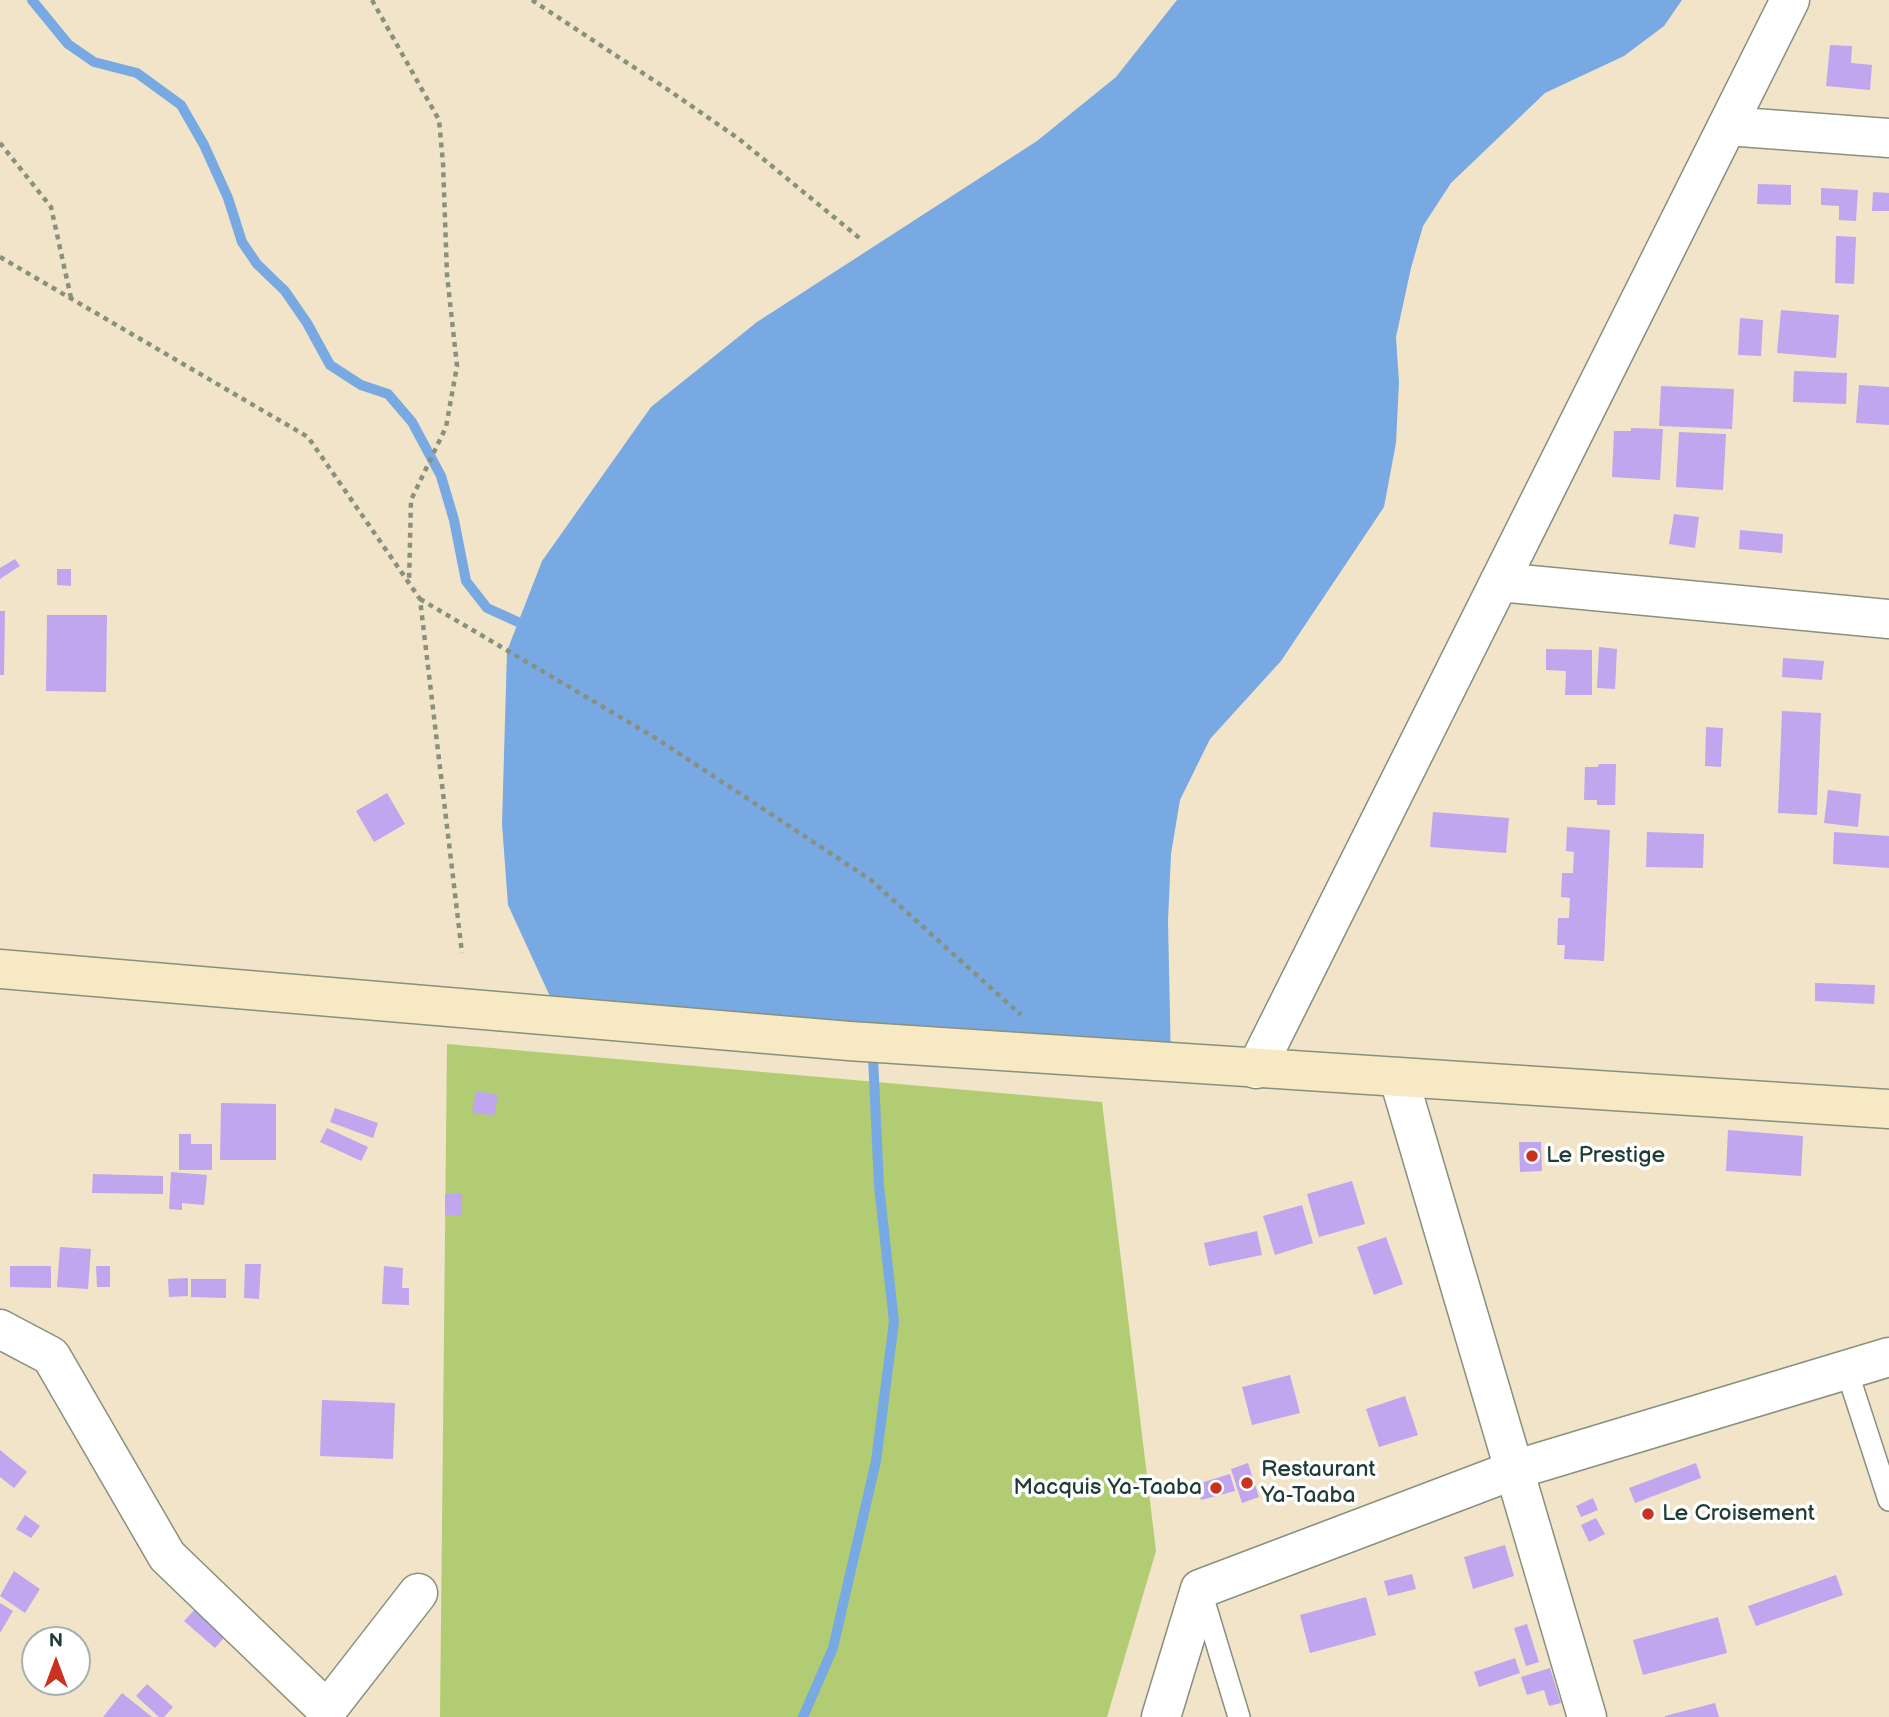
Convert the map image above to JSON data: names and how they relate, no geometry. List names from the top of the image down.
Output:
{
  "places": [
    "Le Prestige",
    "Restaurant Ya-Taaba",
    "Macquis Ya-Taaba",
    "Le Croisement"
  ],
  "north": "top"
}
